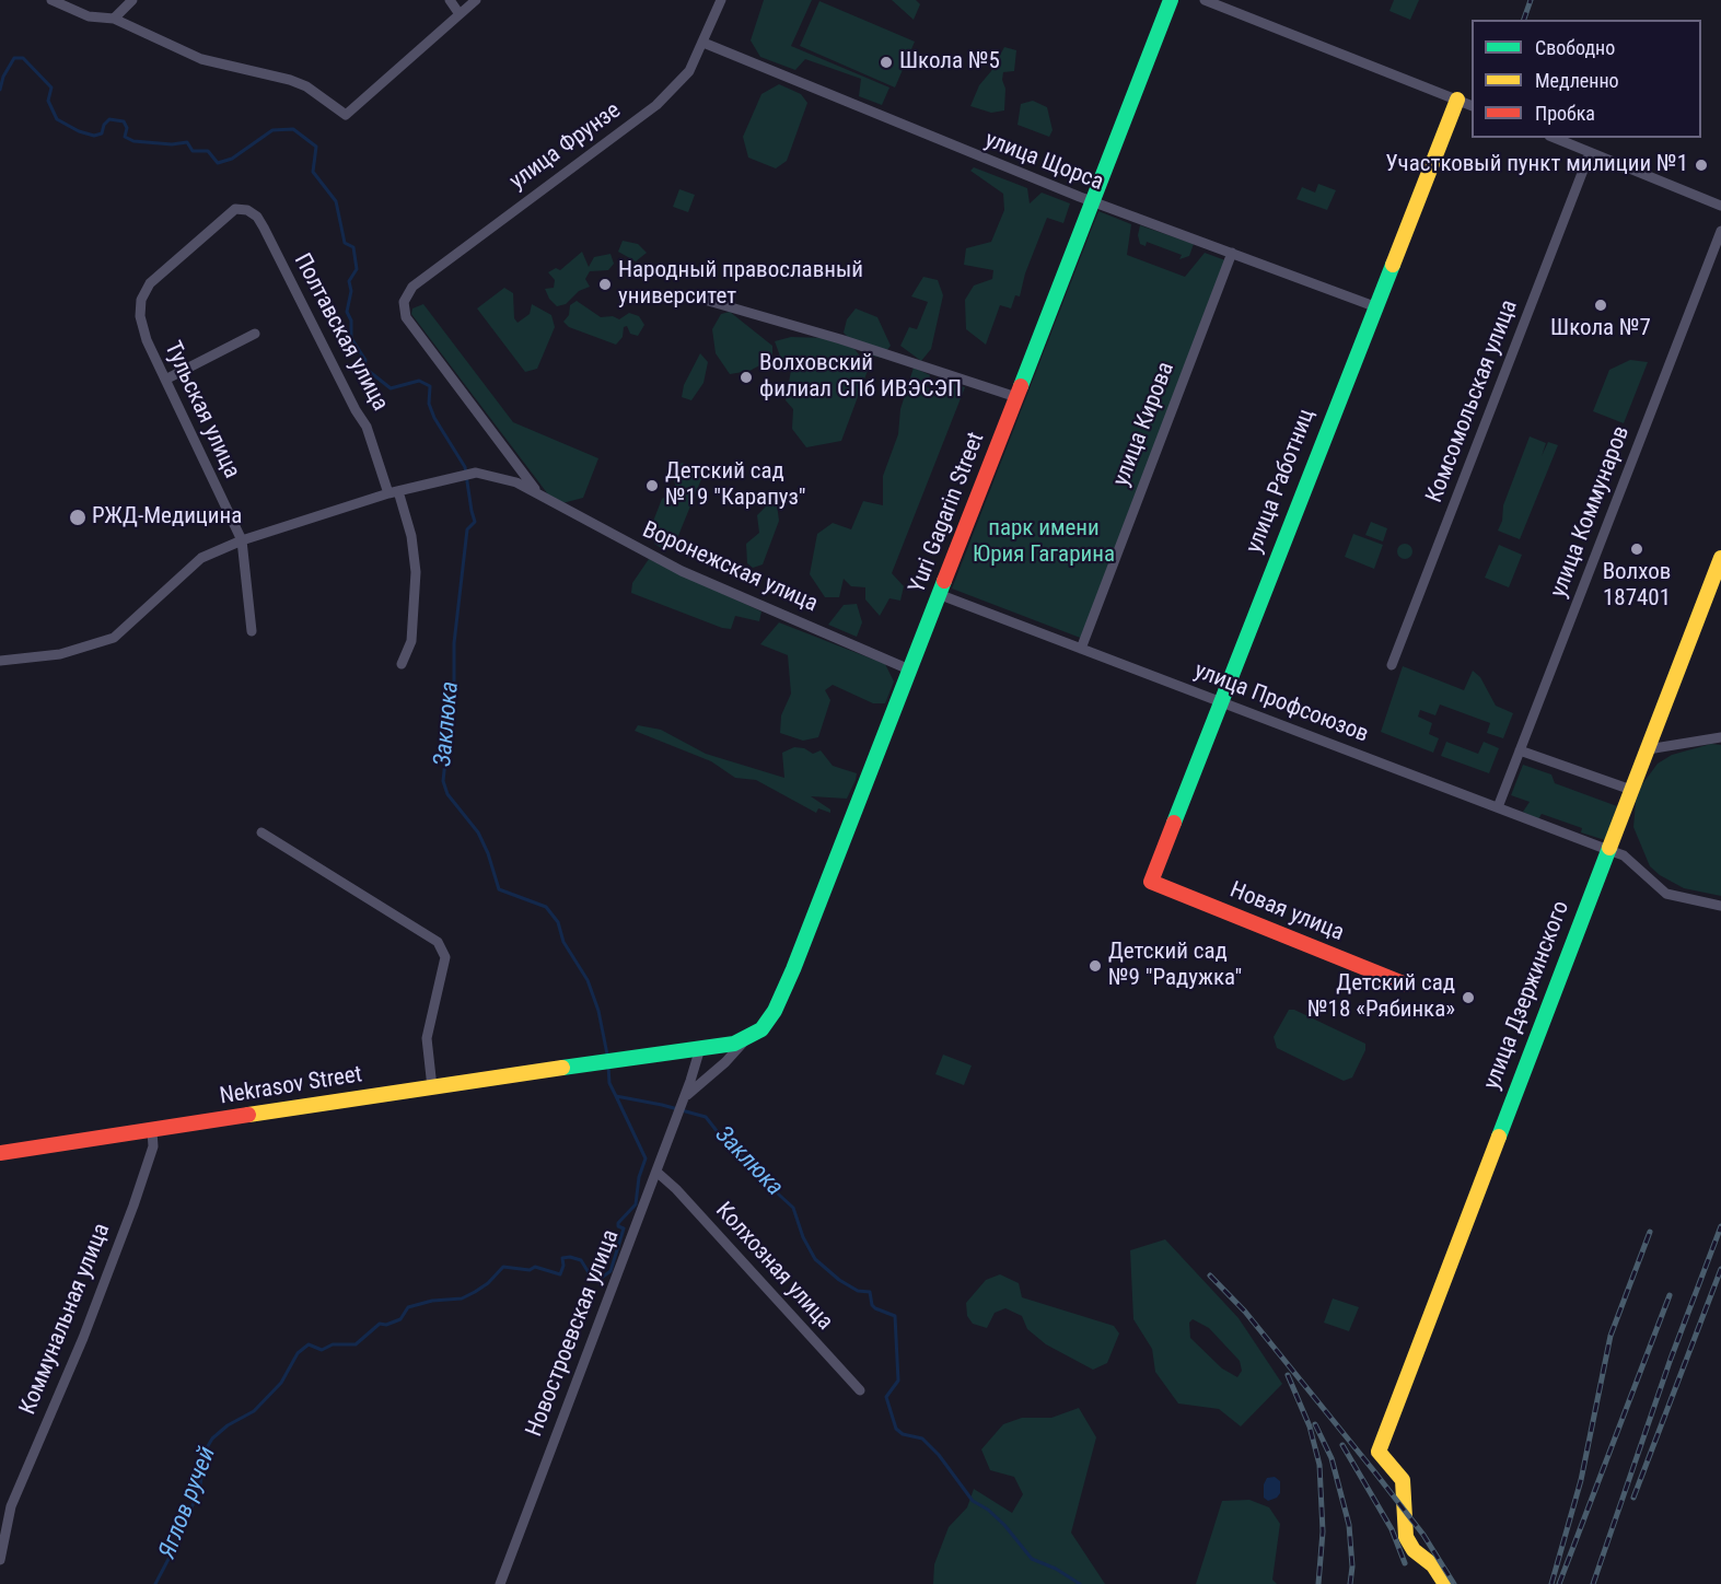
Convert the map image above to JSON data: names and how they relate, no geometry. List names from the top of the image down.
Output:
{
  "streets": {
    "street": [
      "улица Фрунзе",
      "улица Щорса",
      "Полтавская улица",
      "Комсомольская улица",
      "Тульская улица",
      "улица Кирова",
      "улица Работниц",
      "улица Коммунаров",
      "Yuri Gagarin Street",
      "Воронежская улица",
      "улица Профсоюзов",
      "Новая улица",
      "улица Дзержинского",
      "Nekrasov Street",
      "Колхозная улица",
      "Коммунальная улица",
      "Новостроевская улица"
    ]
  },
  "crossings": [
    ["улица Фрунзе", "улица Щорса"],
    ["улица Фрунзе", "Воронежская улица"],
    ["улица Щорса", "улица Кирова"],
    ["улица Щорса", "улица Работниц"],
    ["улица Щорса", "Yuri Gagarin Street"],
    ["Полтавская улица", "Тульская улица"],
    ["Полтавская улица", "Воронежская улица"],
    ["улица Кирова", "улица Профсоюзов"],
    ["улица Работниц", "улица Профсоюзов"],
    ["улица Работниц", "Новая улица"],
    ["улица Коммунаров", "улица Профсоюзов"],
    ["Yuri Gagarin Street", "Воронежская улица"],
    ["Yuri Gagarin Street", "улица Профсоюзов"],
    ["Yuri Gagarin Street", "Новостроевская улица"],
    ["улица Профсоюзов", "улица Дзержинского"],
    ["Nekrasov Street", "Коммунальная улица"],
    ["Nekrasov Street", "Новостроевская улица"],
    ["Колхозная улица", "Новостроевская улица"]
  ],
  "water": ["Заклюка", "Яглов ручей"],
  "parks": ["парк имени Юрия Гагарина"],
  "places": [
    "Школа №5",
    "Участковый пункт милиции №1",
    "Народный православный университет",
    "Школа №7",
    "Волховский филиал СПб ИВЭСЭП",
    "Детский сад №19 \"Карапуз\"",
    "РЖД-Медицина",
    "Волхов 187401",
    "Детский cад №9 \"Радужка\"",
    "Детский сад №18 «Рябинка»"
  ],
  "legend": ["Свободно", "Медленно", "Пробка"]
}
